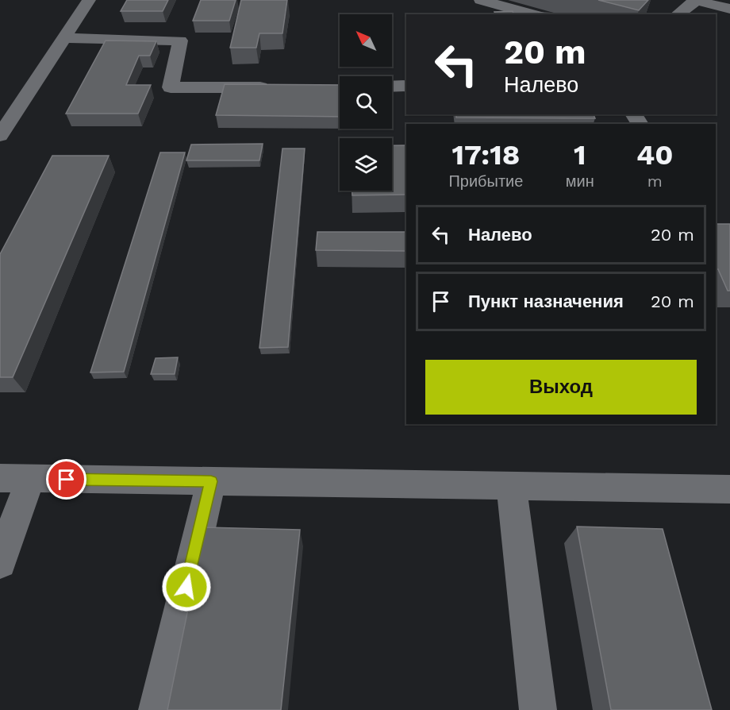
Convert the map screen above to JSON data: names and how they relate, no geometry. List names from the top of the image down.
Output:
{
  "north": "top left",
  "page": {
    "turn": ["20 m", "Налево"],
    "eta": [
      "17:18",
      "Прибытие",
      "1",
      "мин",
      "40",
      "m"
    ],
    "list": [
      {
        "name": "Налево",
        "value": "20 m"
      },
      {
        "name": "Пункт назначения",
        "value": "20 m"
      }
    ],
    "buttons": "Выход"
  }
}
